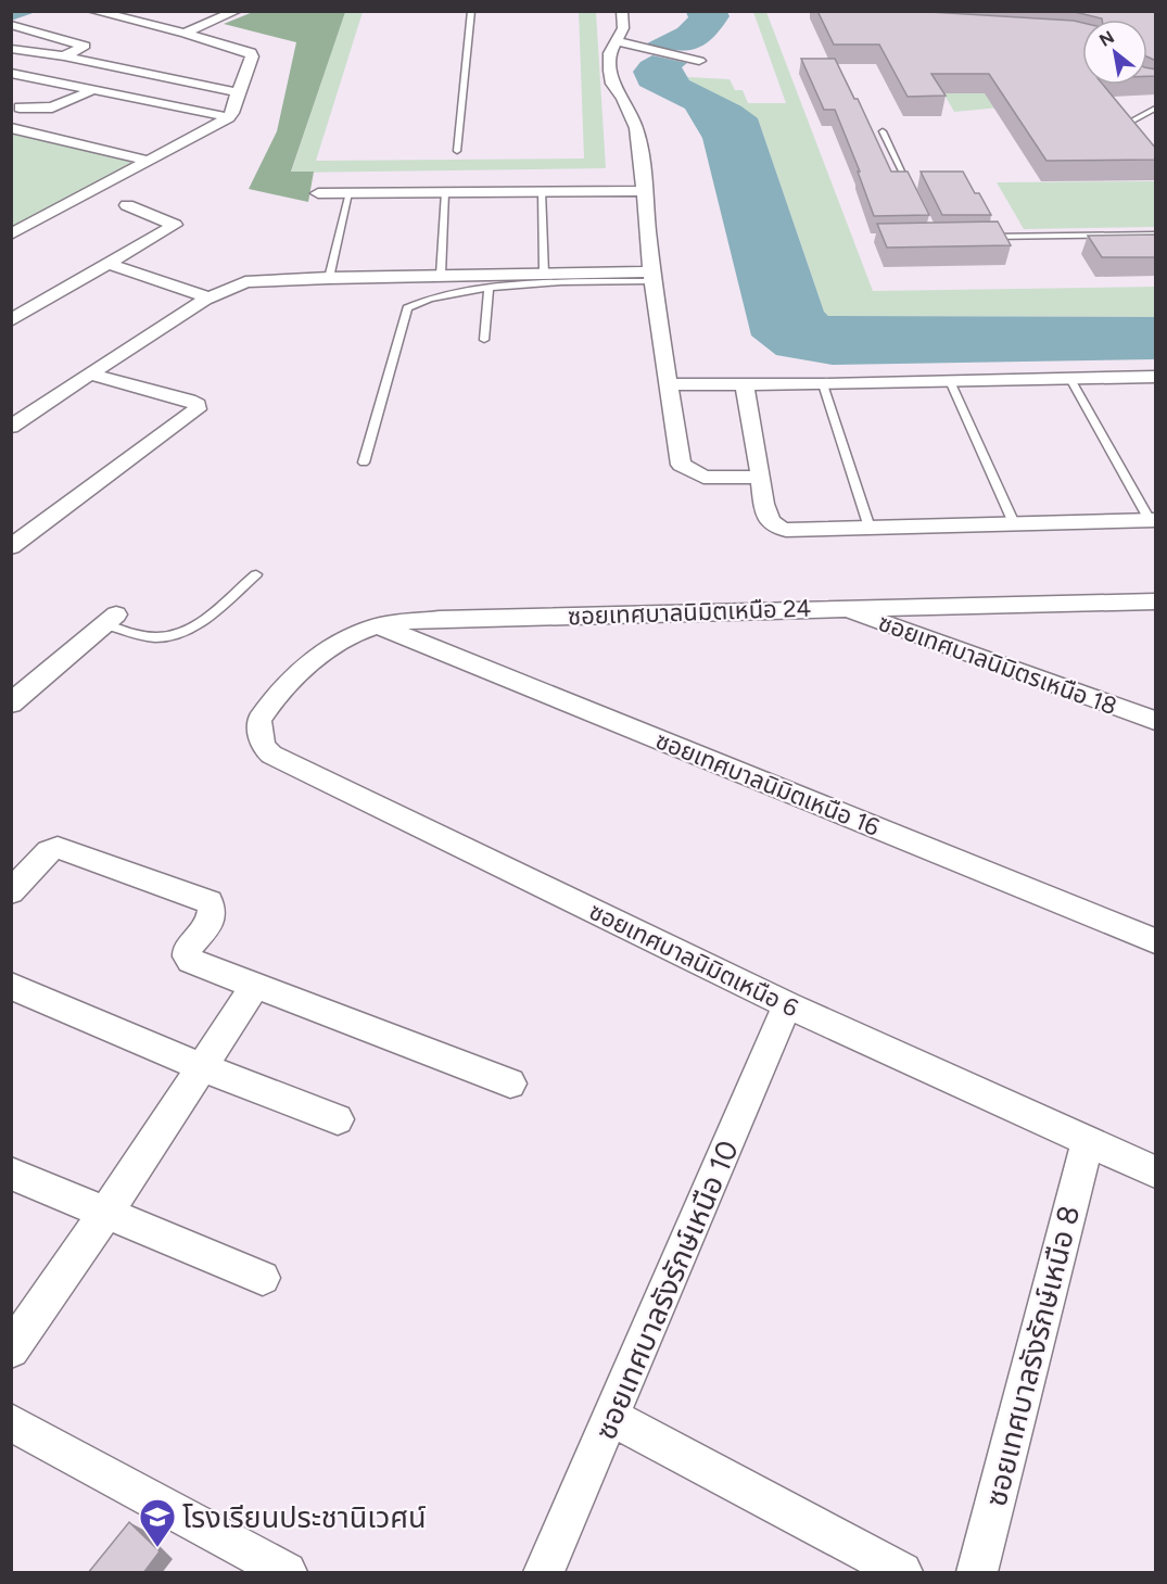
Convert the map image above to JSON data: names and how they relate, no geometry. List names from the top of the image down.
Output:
{
  "streets": {
    "street": [
      "ซอยเทศบาลนิมิตเหนือ 24",
      "ซอยเทศบาลนิมิตรเหนือ 18",
      "ซอยเทศบาลนิมิตเหนือ 16",
      "ซอยเทศบาลนิมิตเหนือ 6",
      "ซอยเทศบาลรังรักษ์เหนือ 10",
      "ซอยเทศบาลรังรักษ์เหนือ 8"
    ]
  },
  "crossings": [
    ["ซอยเทศบาลนิมิตเหนือ 24", "ซอยเทศบาลนิมิตรเหนือ 18"],
    ["ซอยเทศบาลนิมิตเหนือ 24", "ซอยเทศบาลนิมิตเหนือ 16"],
    ["ซอยเทศบาลนิมิตเหนือ 24", "ซอยเทศบาลนิมิตเหนือ 6"],
    ["ซอยเทศบาลนิมิตเหนือ 6", "ซอยเทศบาลรังรักษ์เหนือ 10"],
    ["ซอยเทศบาลนิมิตเหนือ 6", "ซอยเทศบาลรังรักษ์เหนือ 8"]
  ],
  "places": {
    "school or university": ["โรงเรียนประชานิเวศน์"]
  },
  "north": "top left"
}
